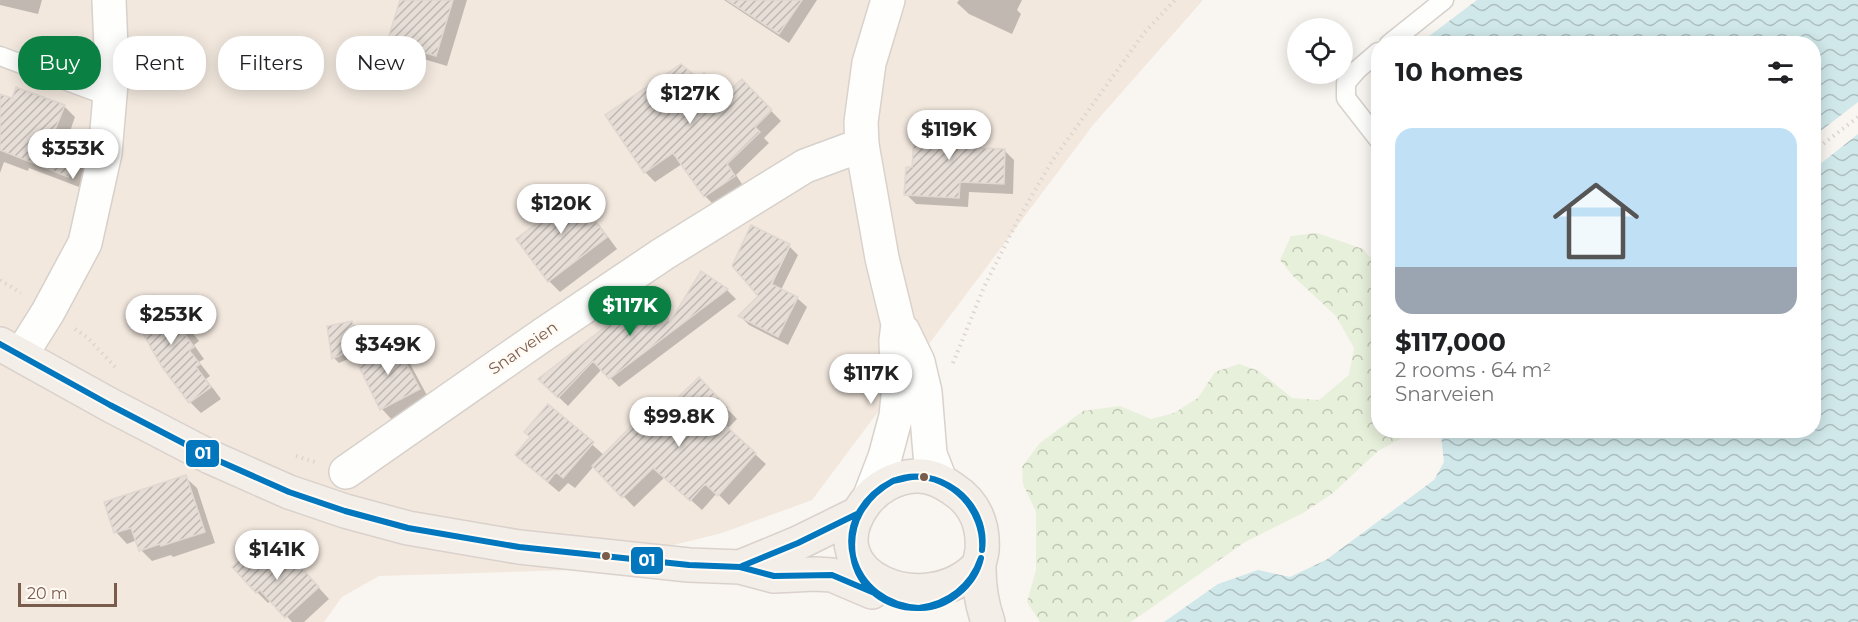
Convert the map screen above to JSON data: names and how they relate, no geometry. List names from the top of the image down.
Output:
{
  "streets": {
    "street": ["Snarveien"]
  },
  "lines": ["transit line 01"],
  "scale_bar": "20 m",
  "page": {
    "chip": [
      "Buy",
      "Rent",
      "Filters",
      "New"
    ],
    "heading": "10 homes",
    "price": [
      "$127K",
      "$119K",
      "$353K",
      "$120K",
      "$117K",
      "$253K",
      "$349K",
      "$117K",
      "$99.8K",
      "$141K"
    ],
    "list": [
      {
        "name": "$117,000",
        "note": "2 rooms · 64 m² · Snarveien"
      }
    ],
    "scale": "20 m"
  }
}
